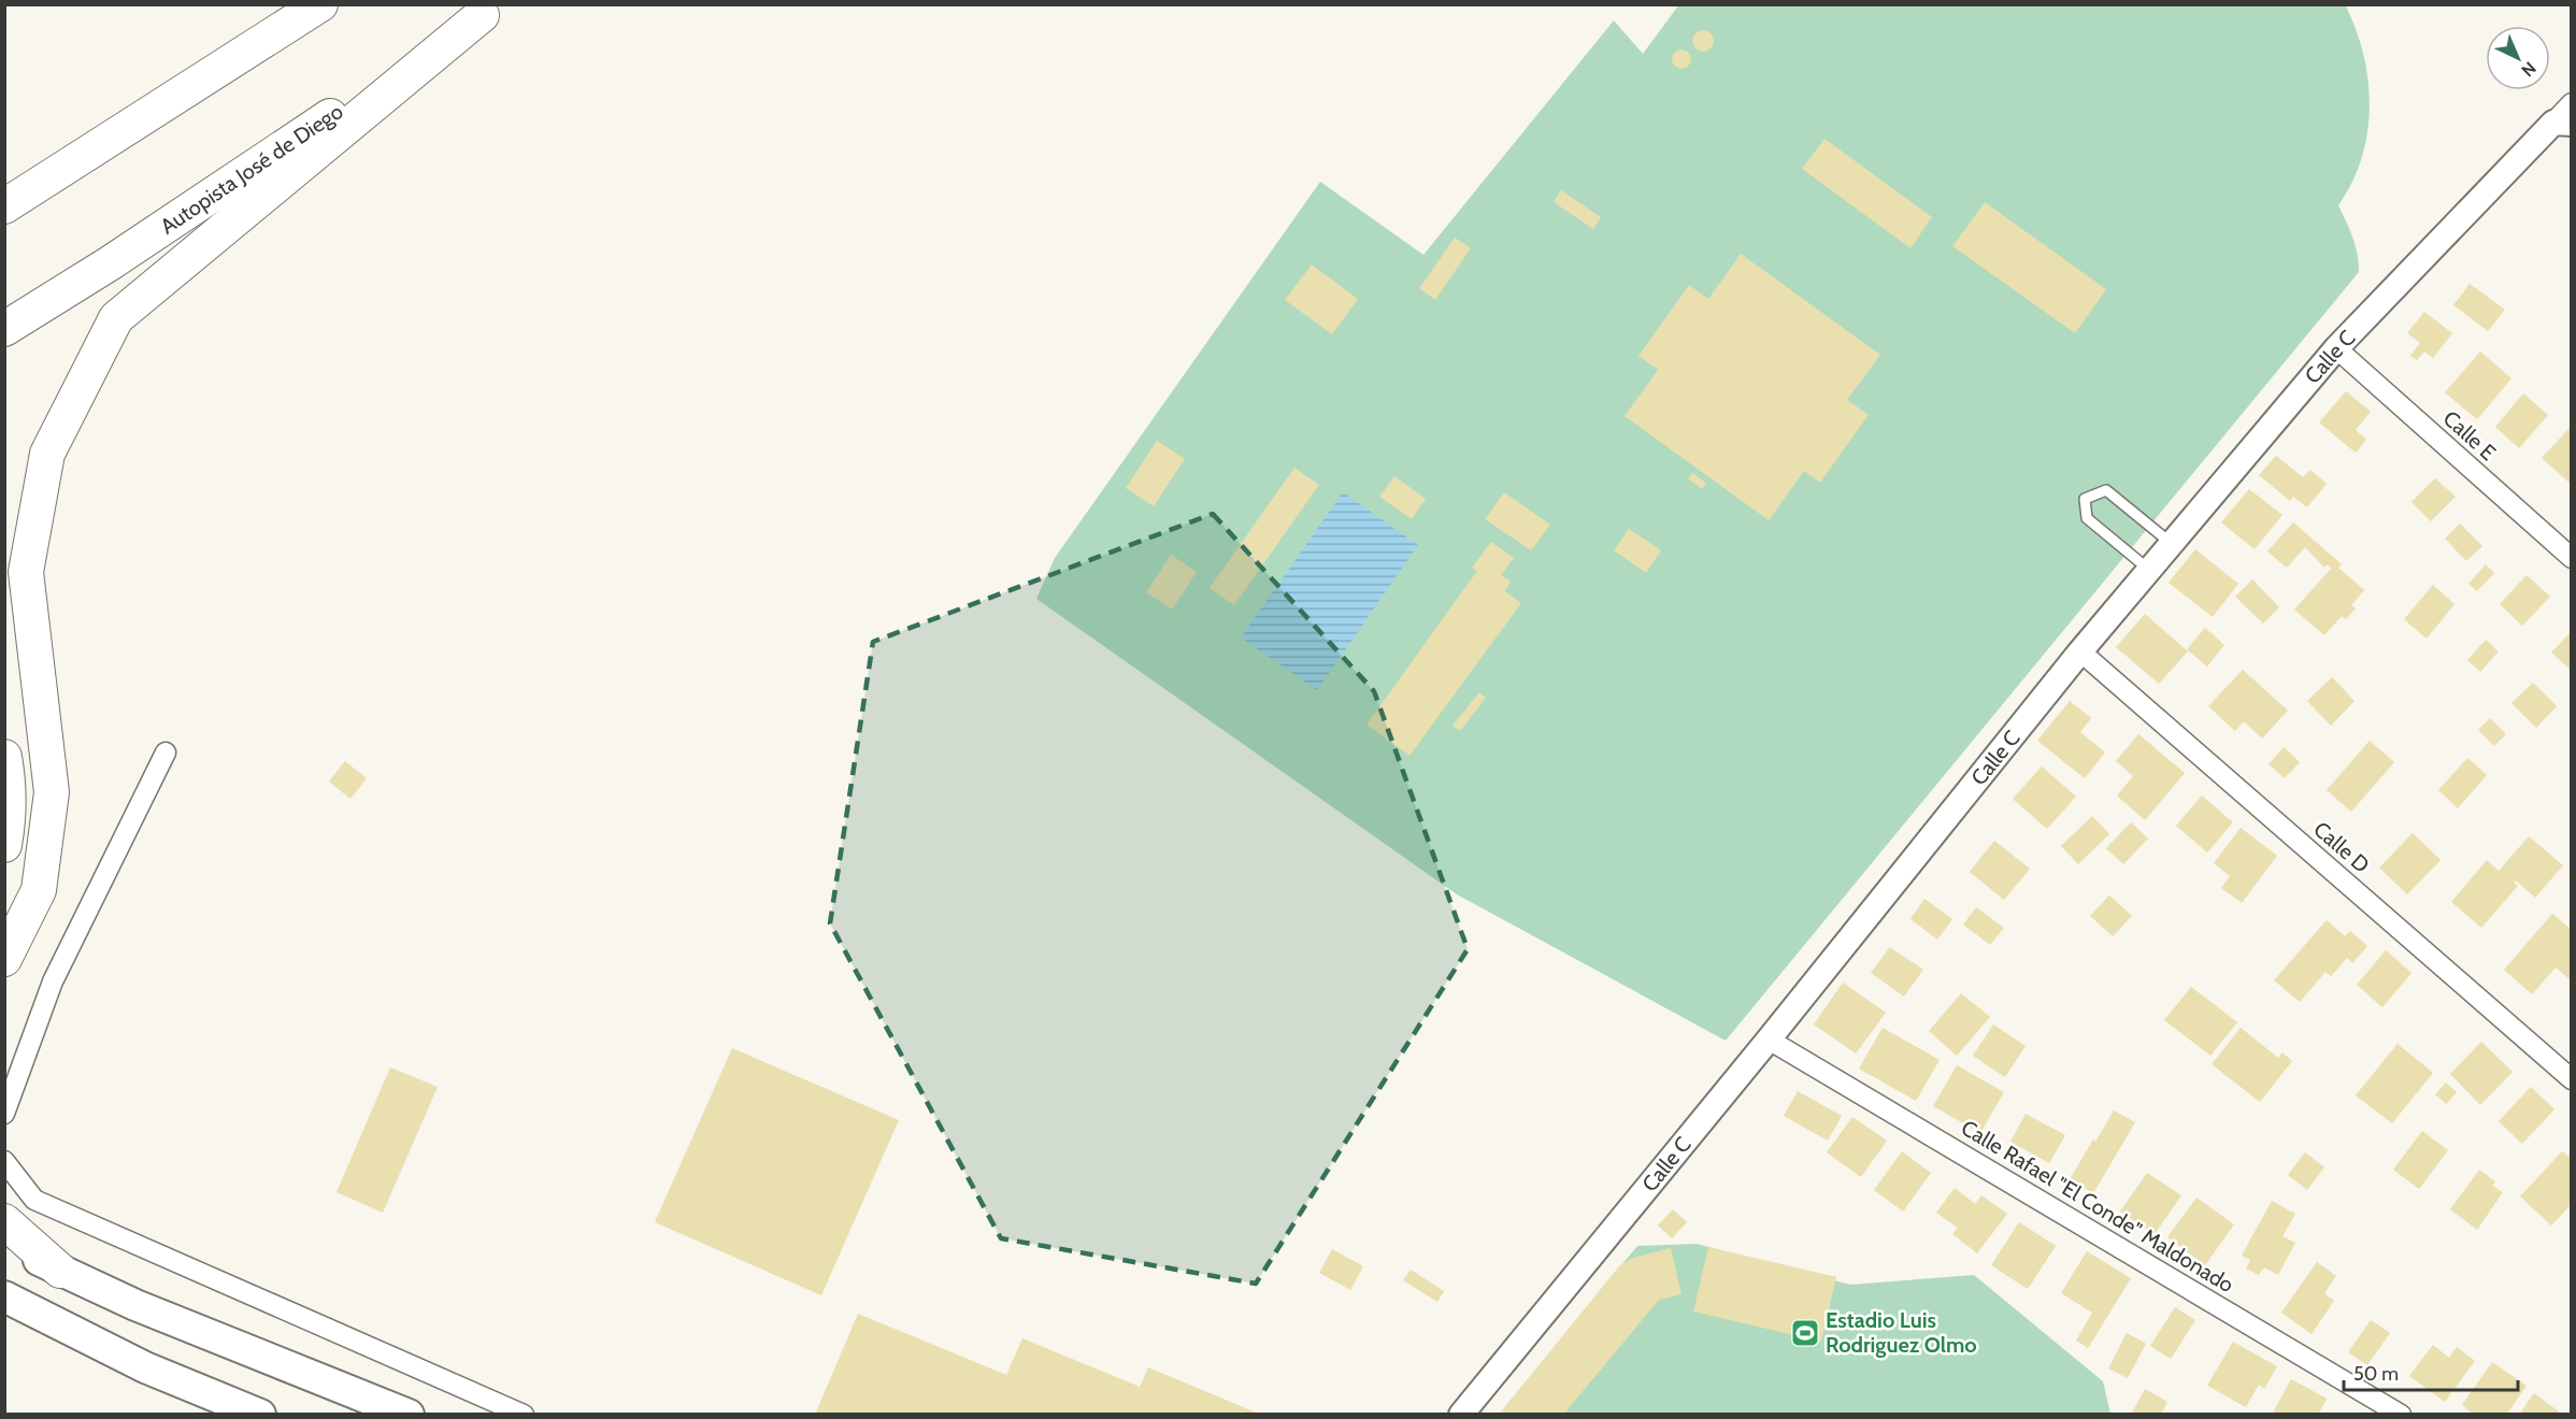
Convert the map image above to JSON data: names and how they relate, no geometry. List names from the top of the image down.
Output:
{
  "streets": {
    "highway": ["Autopista José de Diego"],
    "street": [
      "Calle C",
      "Calle E",
      "Calle D",
      "Calle Rafael \"El Conde\" Maldonado"
    ]
  },
  "crossings": [
    ["Calle C", "Calle E"],
    ["Calle C", "Calle D"],
    ["Calle C", "Calle Rafael \"El Conde\" Maldonado"]
  ],
  "places": {
    "sports": ["Estadio Luis Rodriguez Olmo"]
  },
  "scale_bar": "50 m",
  "north": "bottom right"
}
